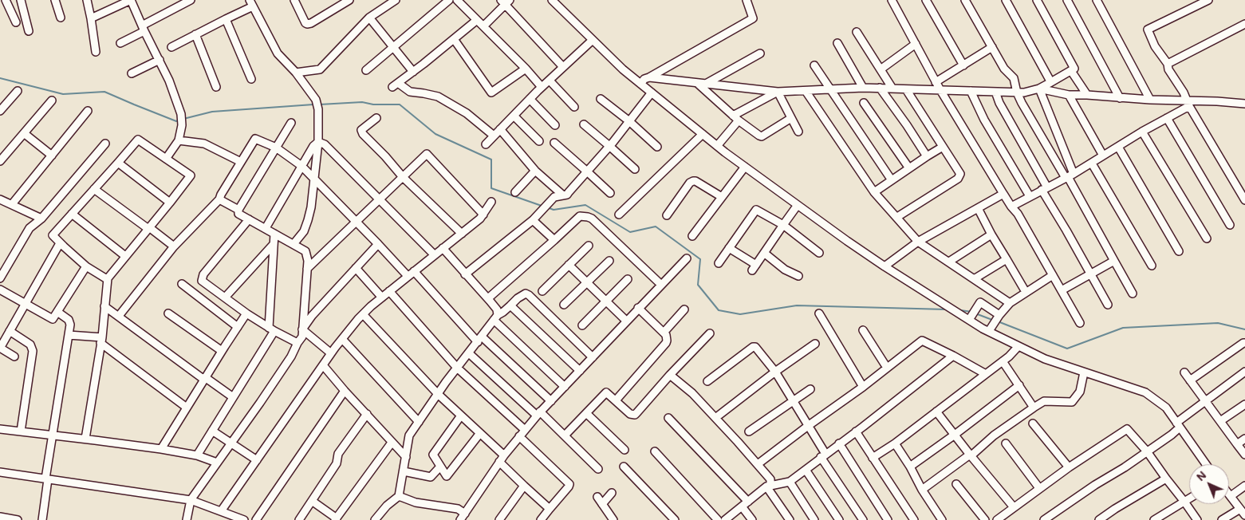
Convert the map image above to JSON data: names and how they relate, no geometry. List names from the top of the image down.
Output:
{
  "north": "top left"
}
